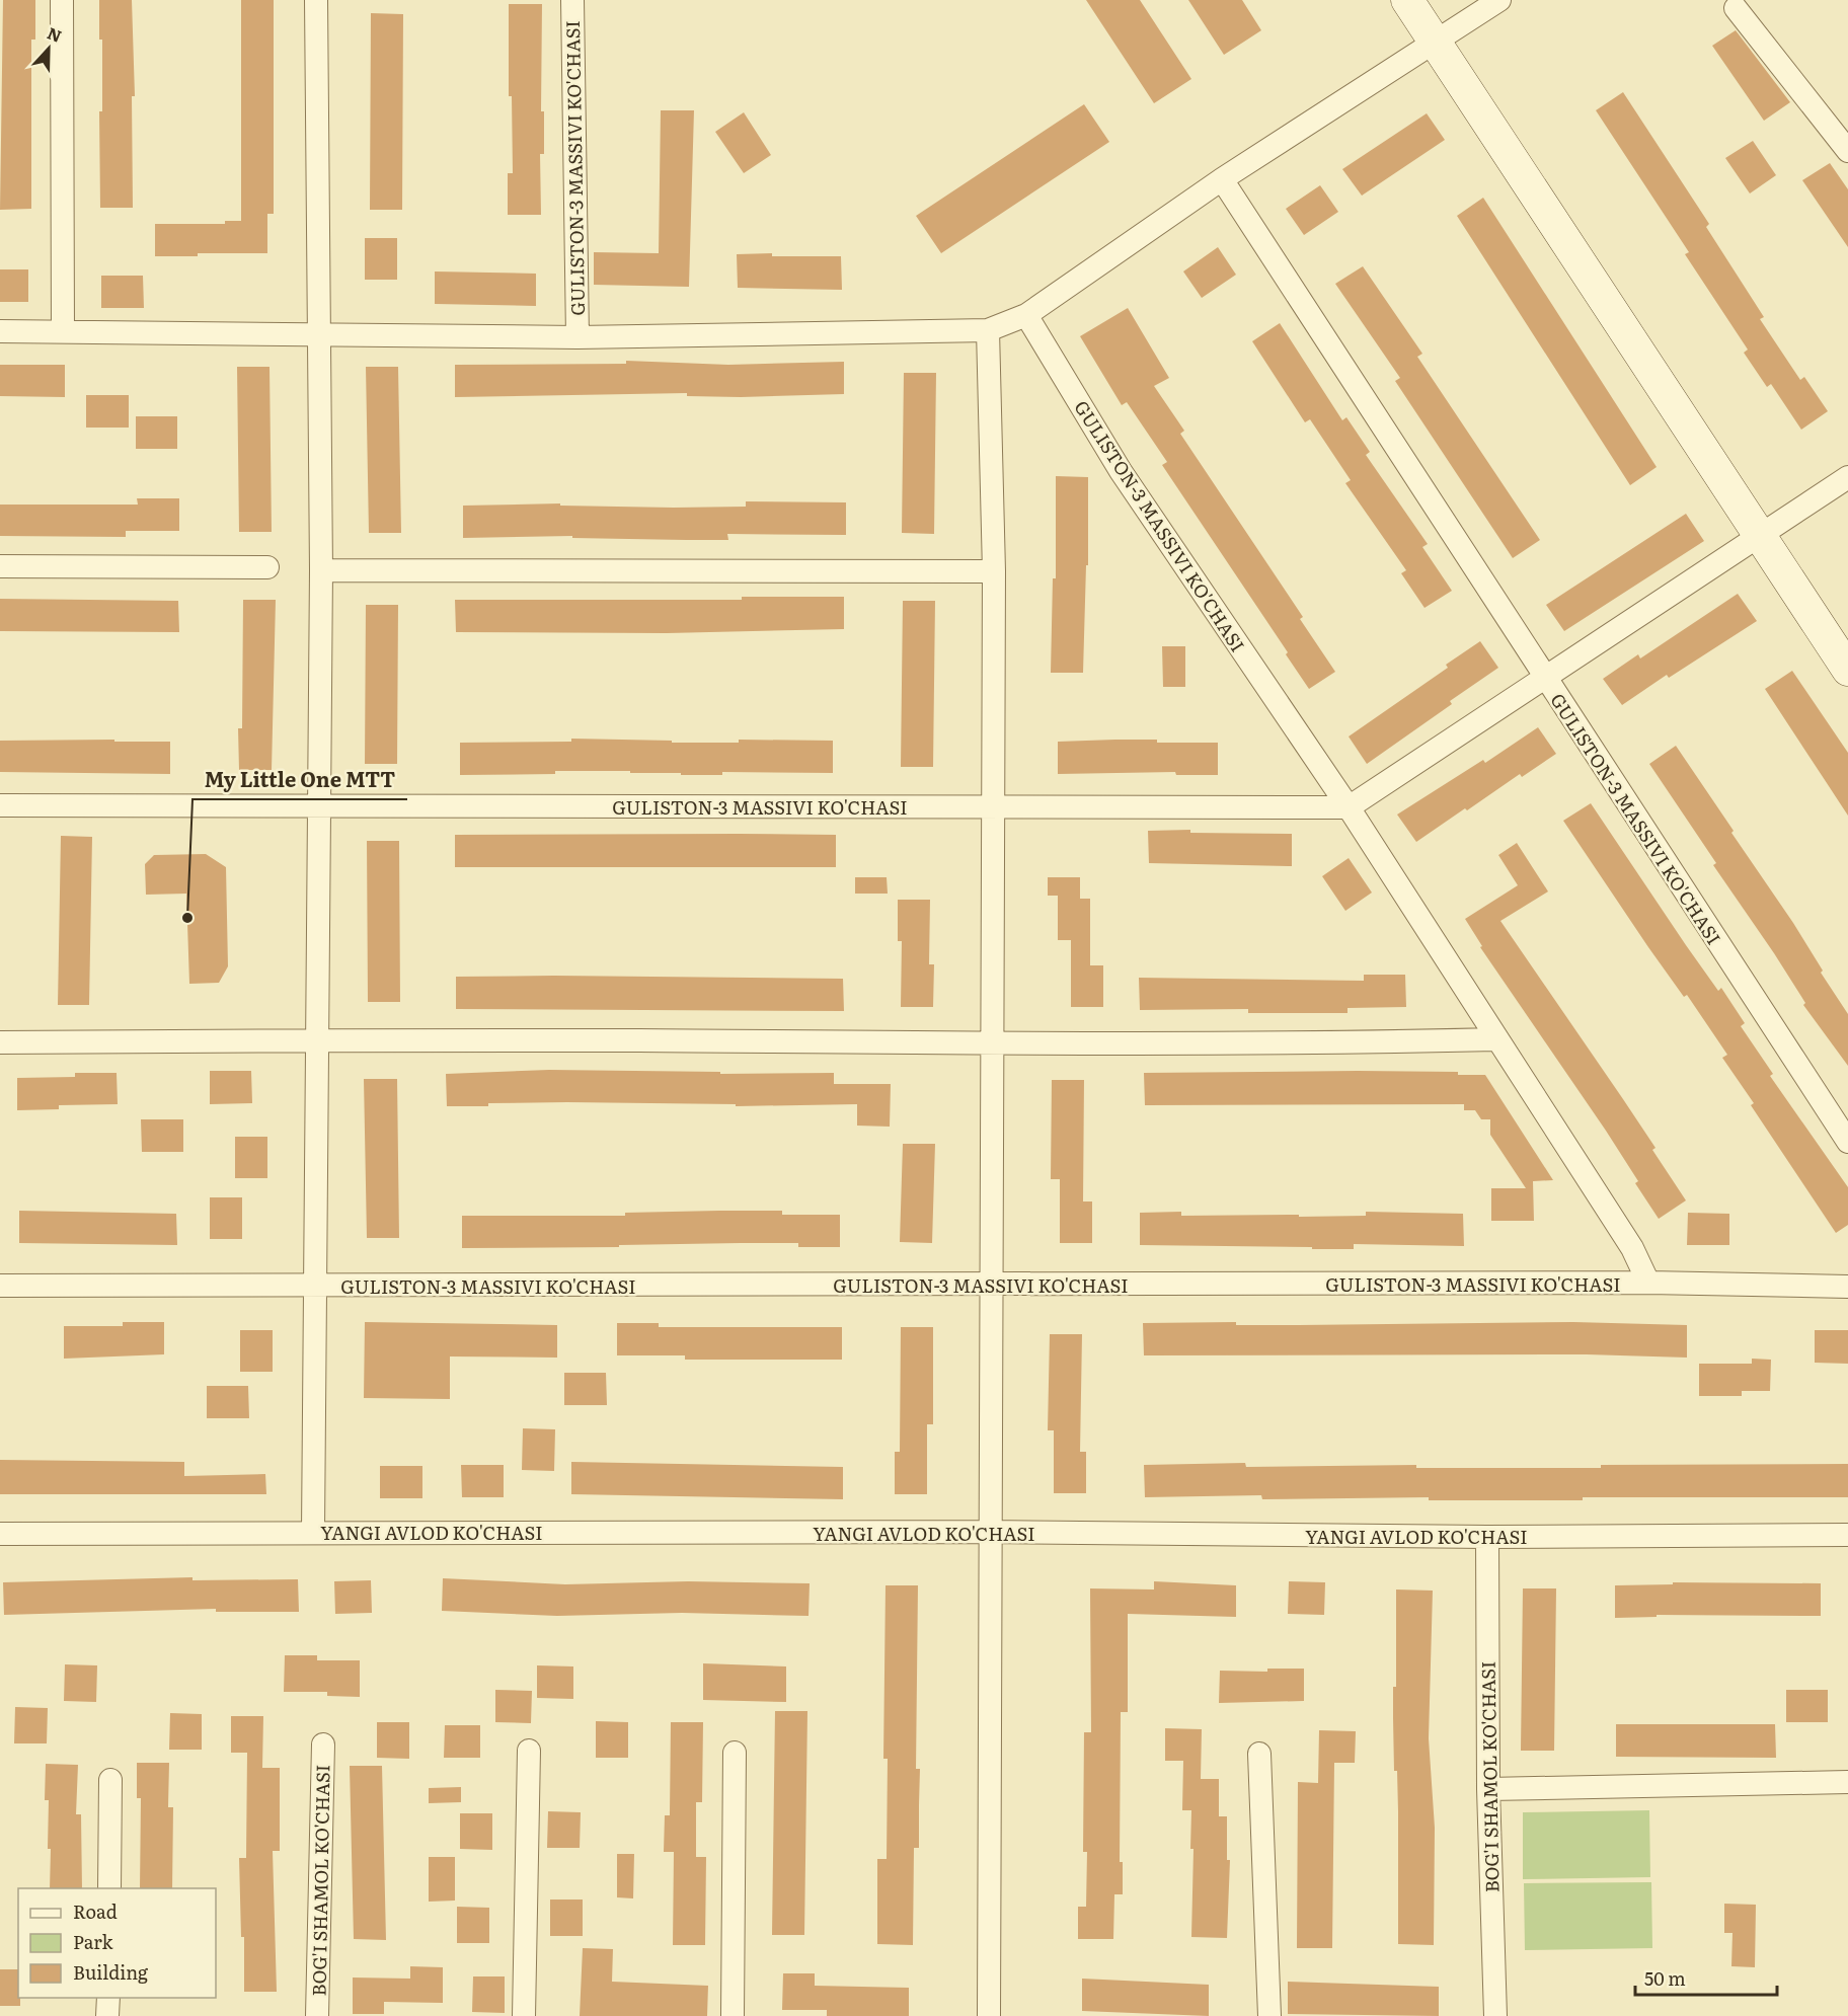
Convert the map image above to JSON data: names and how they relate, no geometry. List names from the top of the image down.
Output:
{
  "streets": {
    "street": ["GULISTON-3 MASSIVI KO'CHASI", "YANGI AVLOD KO'CHASI", "BOG'I SHAMOL KO'CHASI"]
  },
  "crossings": [
    ["GULISTON-3 MASSIVI KO'CHASI", "YANGI AVLOD KO'CHASI"],
    ["YANGI AVLOD KO'CHASI", "BOG'I SHAMOL KO'CHASI"]
  ],
  "places": ["My Little One MTT"],
  "legend": ["Road", "Park", "Building"],
  "scale_bar": "50 m",
  "north": "top"
}
